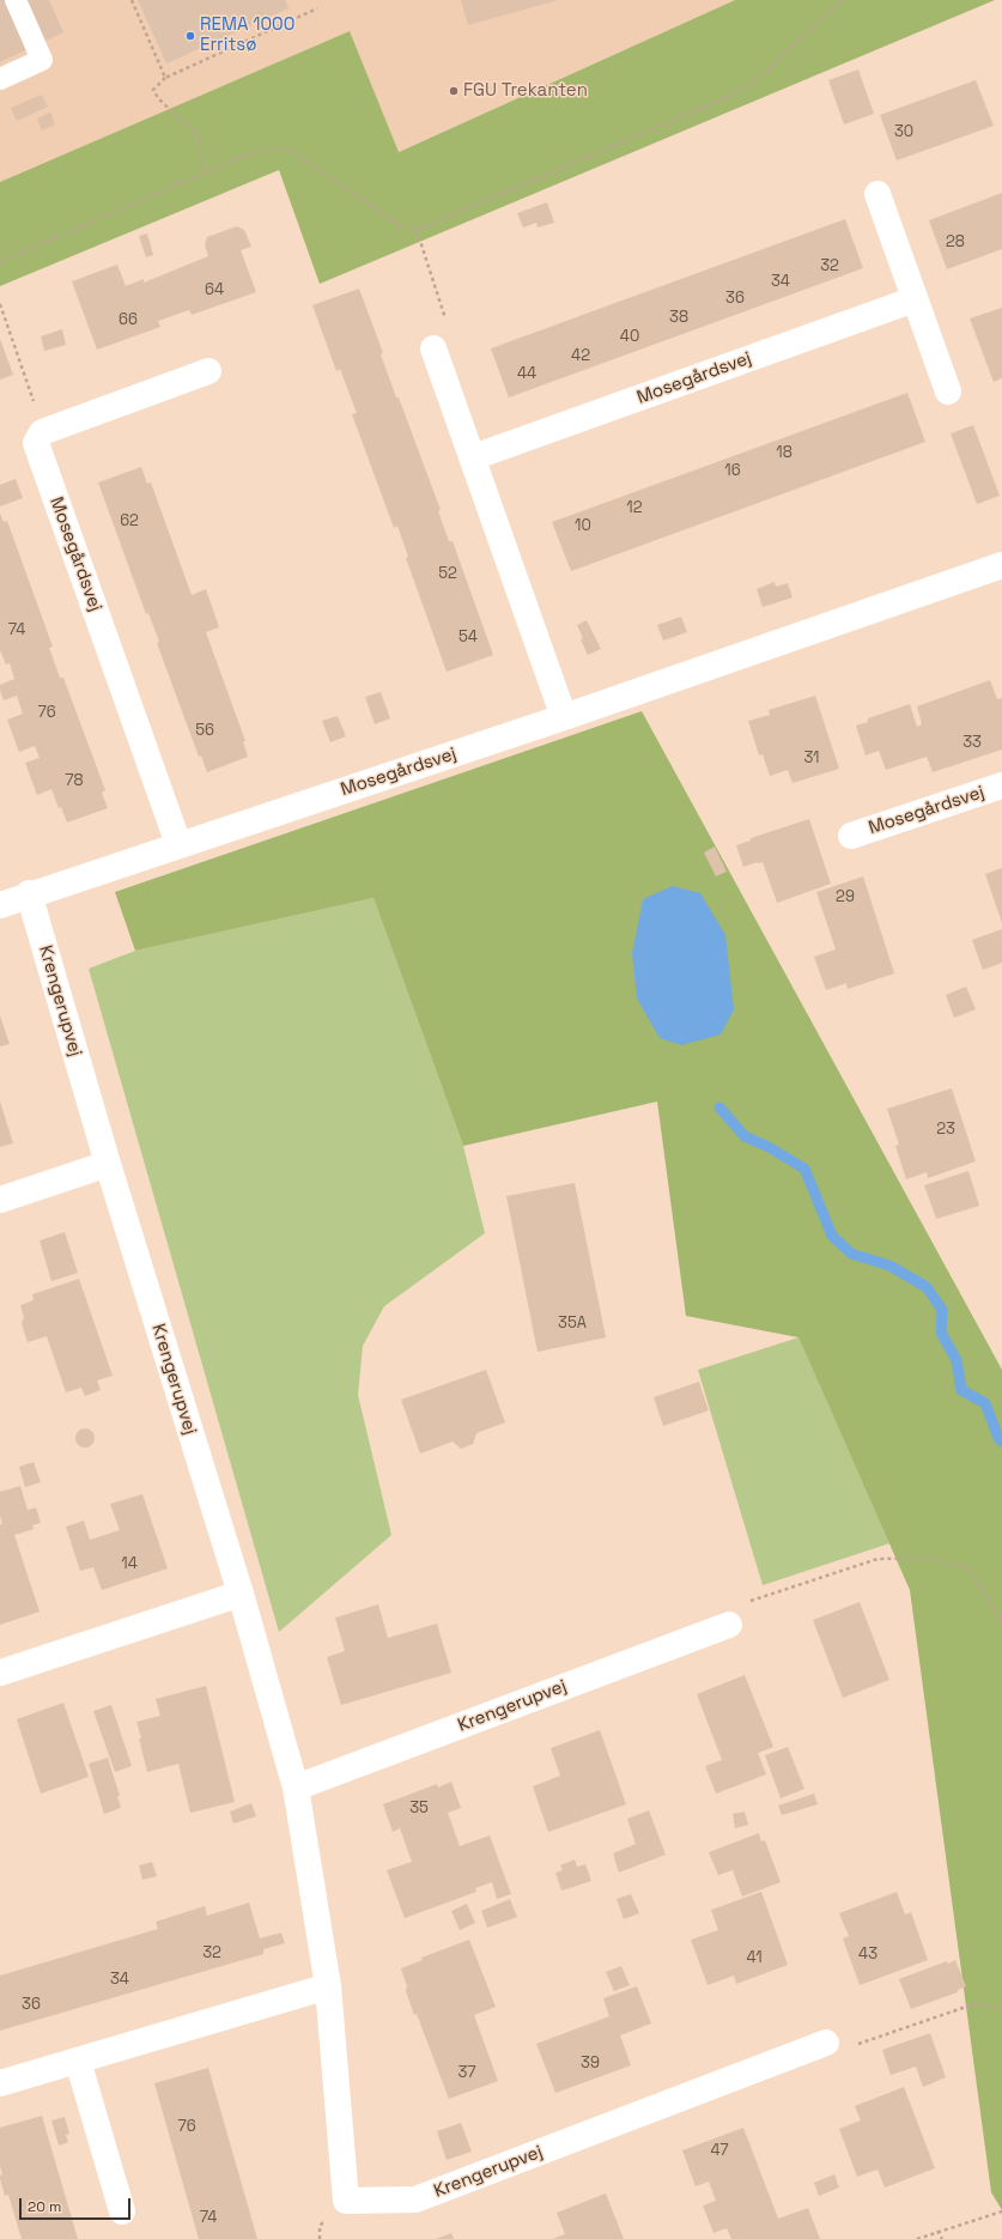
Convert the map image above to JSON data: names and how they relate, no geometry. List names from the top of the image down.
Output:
{
  "streets": {
    "street": ["Mosegårdsvej", "Krengerupvej"]
  },
  "crossings": [
    ["Mosegårdsvej", "Krengerupvej"]
  ],
  "places": ["REMA 1000 Erritsø", "FGU Trekanten"],
  "house_numbers": [
    "30",
    "28",
    "32",
    "34",
    "64",
    "36",
    "38",
    "66",
    "40",
    "42",
    "44",
    "18",
    "16",
    "12",
    "62",
    "10",
    "52",
    "74",
    "54",
    "76",
    "56",
    "33",
    "31",
    "78",
    "29",
    "23",
    "35A",
    "14",
    "35",
    "32",
    "43",
    "41",
    "34",
    "36",
    "39",
    "37",
    "76",
    "47",
    "74"
  ],
  "scale_bar": "20 m"
}
